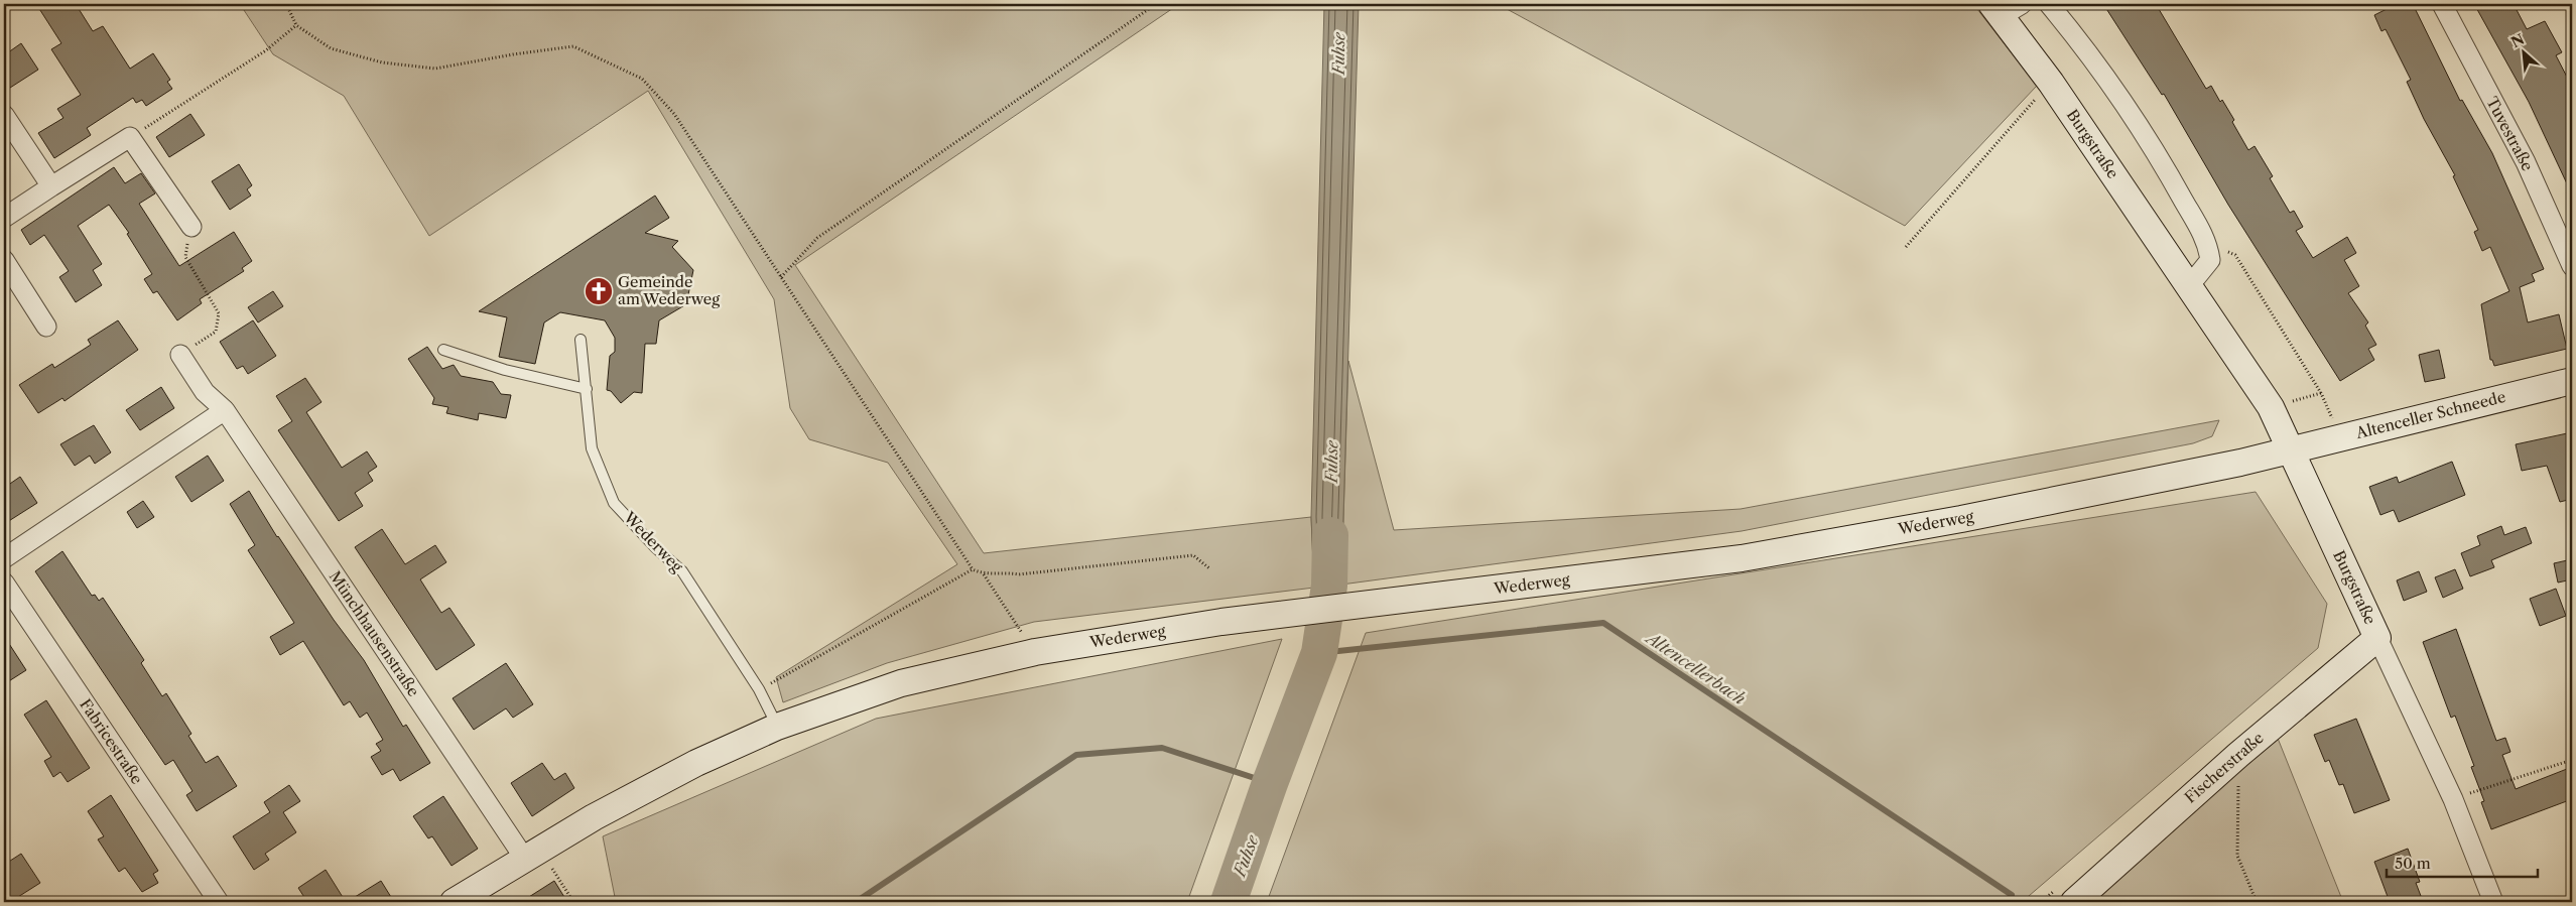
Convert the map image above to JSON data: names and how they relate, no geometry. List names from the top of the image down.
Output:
{
  "streets": {
    "main road": [
      "Burgstraße",
      "Altenceller Schneede",
      "Wederweg",
      "Fischerstraße"
    ],
    "street": ["Tuvestraße", "Münchhausenstraße", "Fabricestraße"]
  },
  "crossings": [
    ["Burgstraße", "Altenceller Schneede"],
    ["Burgstraße", "Wederweg"],
    ["Burgstraße", "Fischerstraße"],
    ["Altenceller Schneede", "Wederweg"],
    ["Wederweg", "Münchhausenstraße"]
  ],
  "water": ["Fuhse", "Altencellerbach"],
  "places": {
    "church": ["Gemeinde am Wederweg"]
  },
  "scale_bar": "50 m",
  "north": "top left"
}
